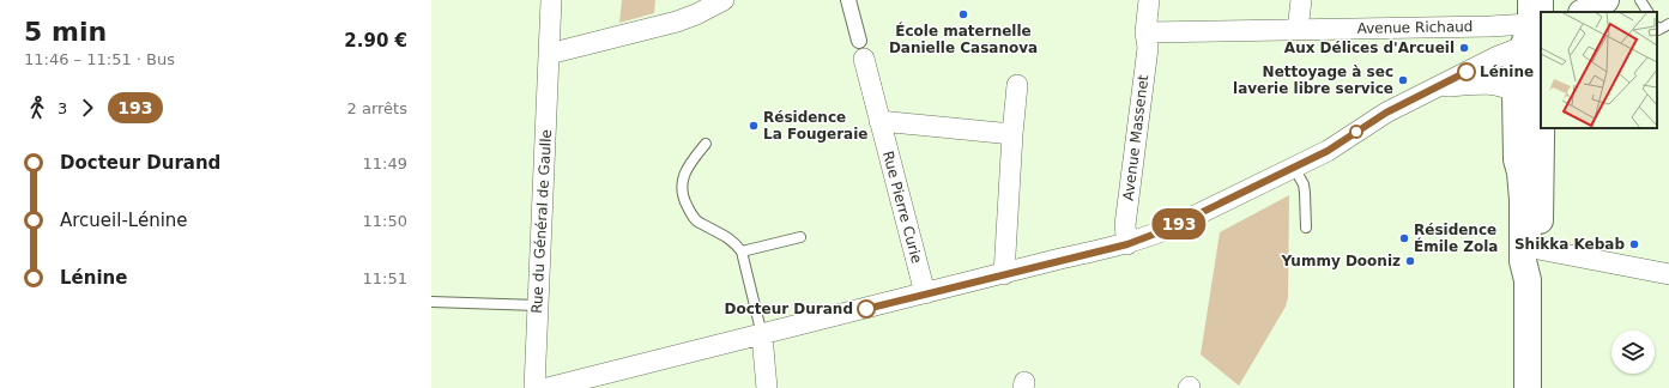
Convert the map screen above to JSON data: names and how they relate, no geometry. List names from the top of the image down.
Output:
{
  "streets": {
    "street": [
      "Avenue Richaud",
      "Avenue Massenet",
      "Rue Pierre Curie",
      "Rue du Général de Gaulle"
    ]
  },
  "crossings": [
    ["Avenue Richaud", "Avenue Massenet"]
  ],
  "places": [
    "École maternelle Danielle Casanova",
    "Aux Délices d'Arcueil",
    "Lénine",
    "Nettoyage à sec laverie libre service",
    "Résidence La Fougeraie",
    "Résidence Émile Zola",
    "Shikka Kebab",
    "Yummy Dooniz",
    "Docteur Durand"
  ],
  "lines": ["bus line 193"],
  "page": {
    "heading": ["5 min", "11:46 – 11:51 · Bus", "2.90 €"],
    "on_map": "193",
    "legs": ["3", "193", "2 arrêts"],
    "list": [
      {
        "name": "Docteur Durand",
        "value": "11:49"
      },
      {
        "name": "Arcueil-Lénine",
        "value": "11:50"
      },
      {
        "name": "Lénine",
        "value": "11:51"
      }
    ]
  }
}
